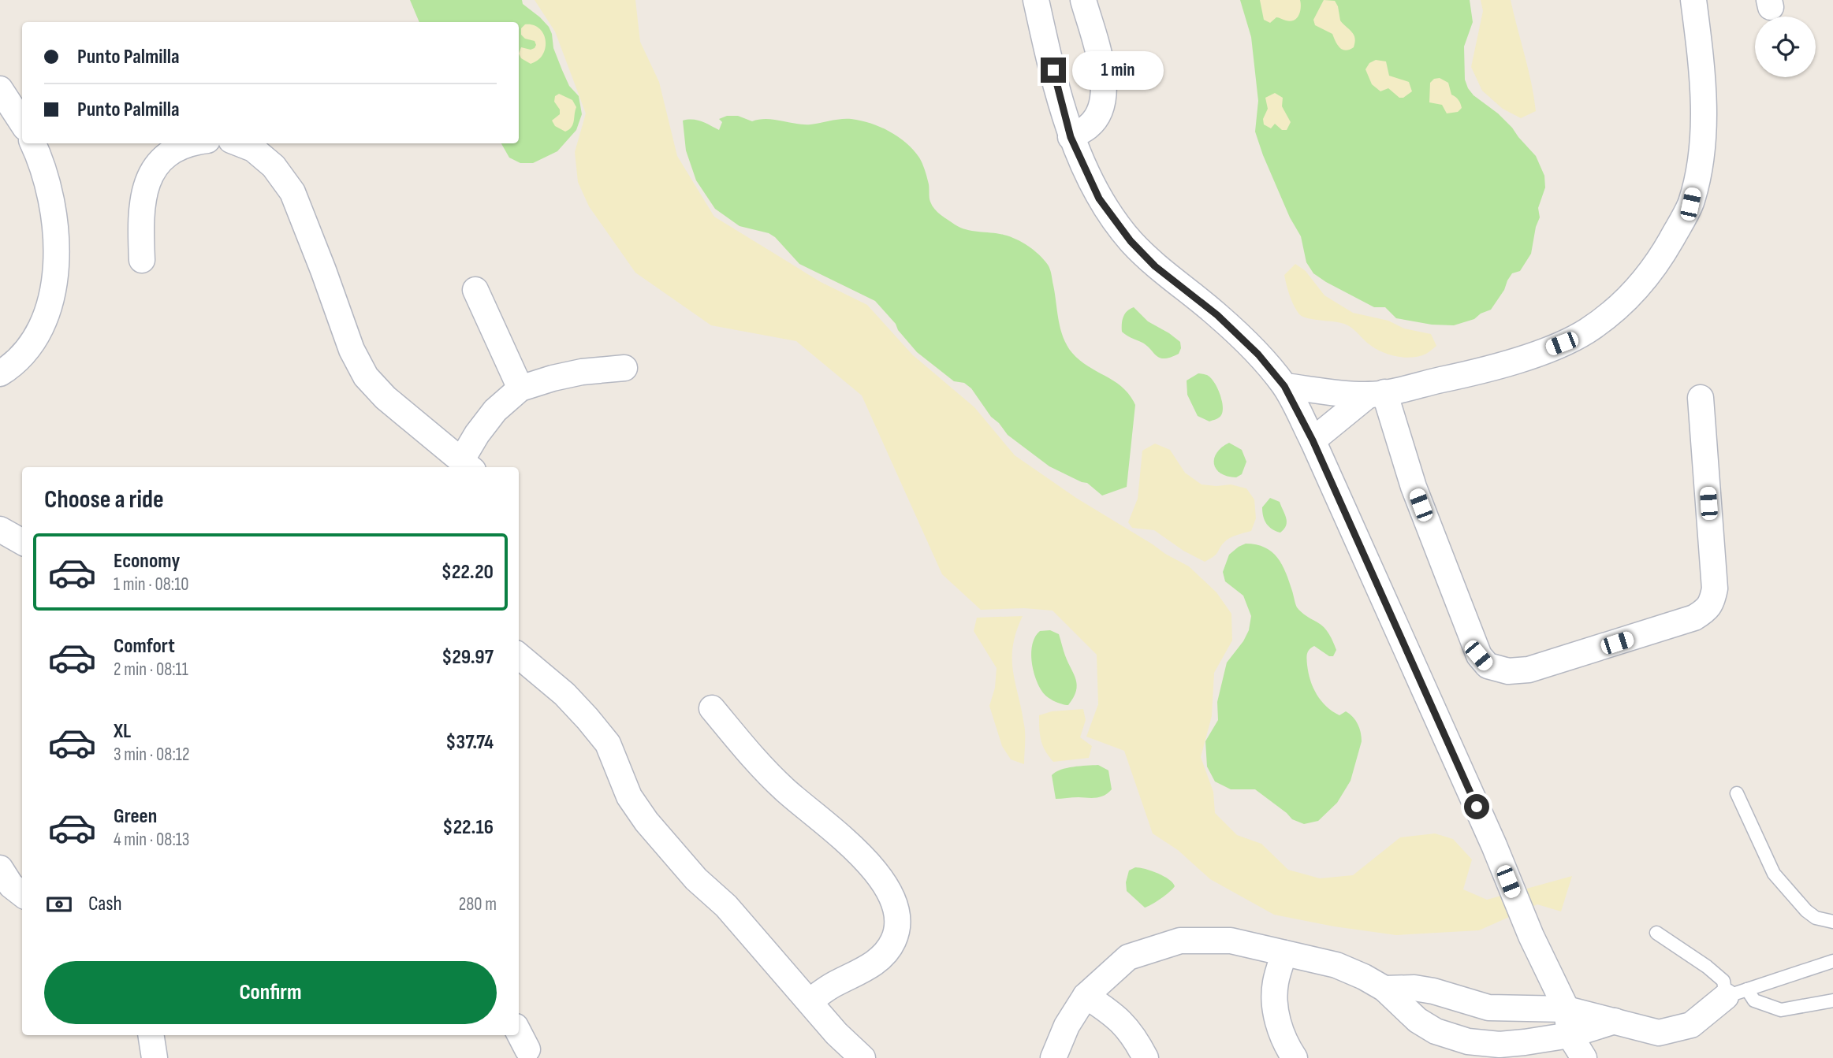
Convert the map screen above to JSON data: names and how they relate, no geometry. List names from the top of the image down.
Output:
{
  "page": {
    "banner": ["Punto Palmilla", "Punto Palmilla"],
    "bubble": "1 min",
    "heading": "Choose a ride",
    "list": [
      {
        "name": "Economy",
        "note": "1 min · 08:10",
        "value": "$22.20"
      },
      {
        "name": "Comfort",
        "note": "2 min · 08:11",
        "value": "$29.97"
      },
      {
        "name": "XL",
        "note": "3 min · 08:12",
        "value": "$37.74"
      },
      {
        "name": "Green",
        "note": "4 min · 08:13",
        "value": "$22.16"
      }
    ],
    "pay": ["Cash", "280 m"],
    "buttons": "Confirm"
  }
}
